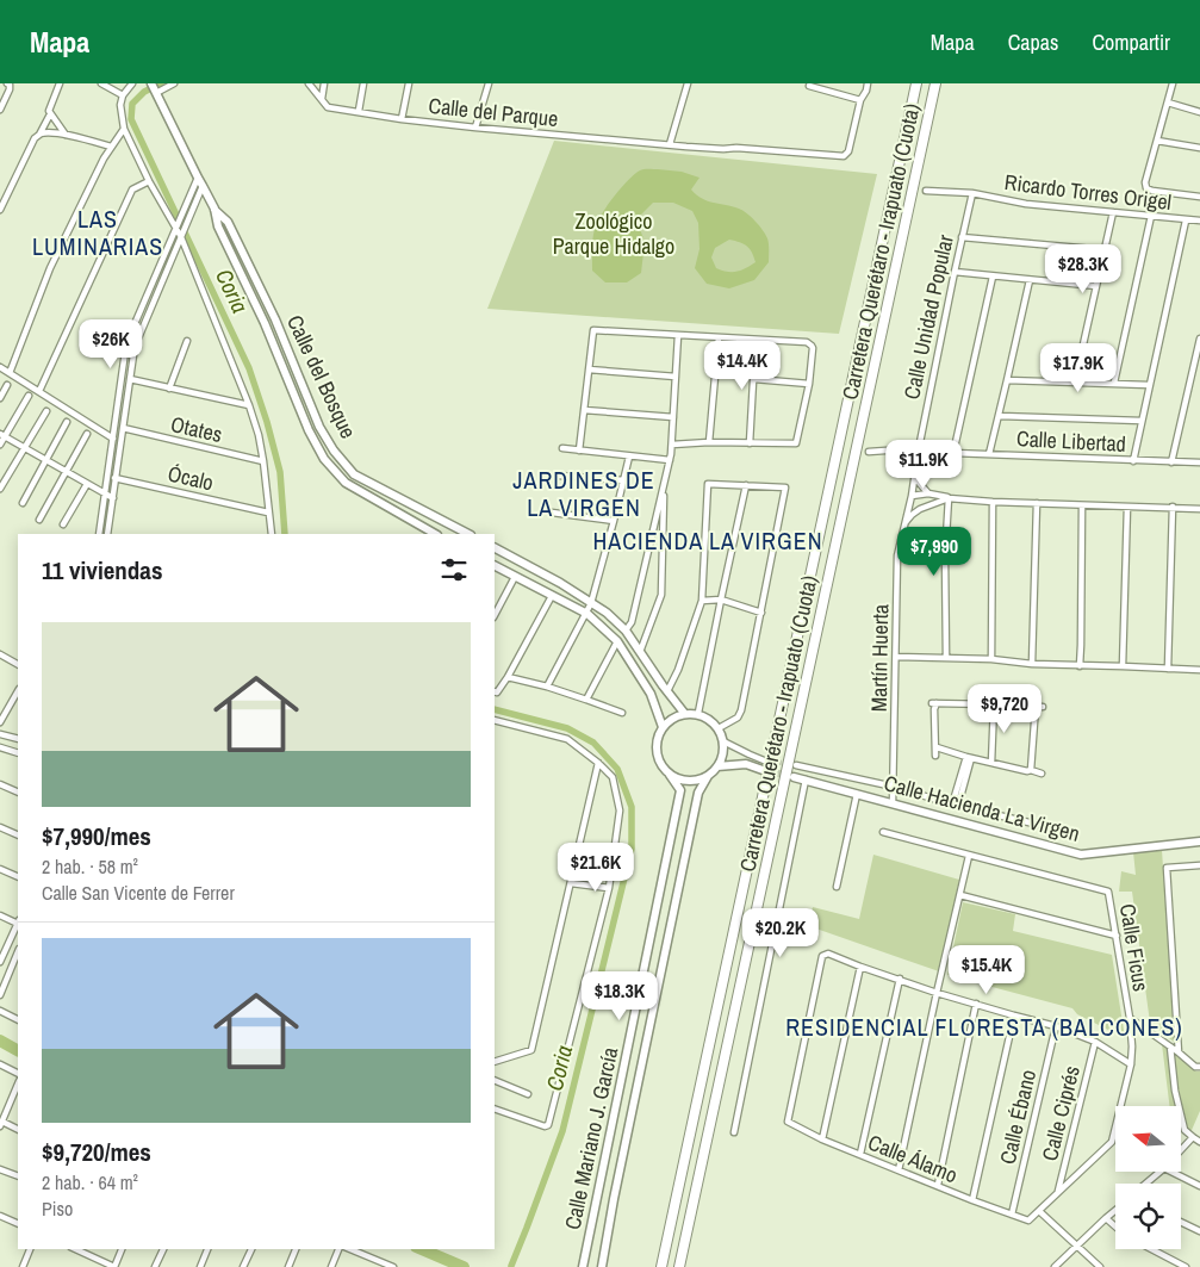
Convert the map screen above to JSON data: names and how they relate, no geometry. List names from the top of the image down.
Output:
{
  "streets": {
    "highway": ["Carretera Querétaro - Irapuato (Cuota)"],
    "street": [
      "Calle del Parque",
      "Ricardo Torres Origel",
      "Calle Unidad Popular",
      "Calle del Bosque",
      "Otates",
      "Calle Libertad",
      "Ócalo",
      "Martín Huerta",
      "Calle Hacienda La Virgen",
      "Calle Ficus",
      "Calle Ciprés",
      "Calle Ébano",
      "Calle Mariano J. García",
      "Calle Álamo"
    ]
  },
  "crossings": [
    ["Ricardo Torres Origel", "Calle Unidad Popular"],
    ["Calle Unidad Popular", "Calle Libertad"],
    ["Calle Unidad Popular", "Martín Huerta"],
    ["Martín Huerta", "Calle Hacienda La Virgen"],
    ["Calle Ficus", "Calle Ciprés"],
    ["Calle Ficus", "Calle Álamo"],
    ["Calle Ébano", "Calle Álamo"]
  ],
  "districts": [
    "LAS LUMINARIAS",
    "JARDINES DE LA VIRGEN",
    "HACIENDA LA VIRGEN",
    "RESIDENCIAL FLORESTA (BALCONES)"
  ],
  "water": ["Coria"],
  "parks": ["Zoológico Parque Hidalgo"],
  "north": "left",
  "page": {
    "header": "Mapa",
    "nav": ["Mapa", "Capas", "Compartir"],
    "price": [
      "$28.3K",
      "$26K",
      "$14.4K",
      "$17.9K",
      "$11.9K",
      "$7,990",
      "$9,720",
      "$21.6K",
      "$20.2K",
      "$15.4K",
      "$18.3K"
    ],
    "heading": "11 viviendas",
    "list": [
      {
        "name": "$7,990/mes",
        "note": "2 hab. · 58 m² · Calle San Vicente de Ferrer"
      },
      {
        "name": "$9,720/mes",
        "note": "2 hab. · 64 m² · Piso"
      }
    ]
  }
}
